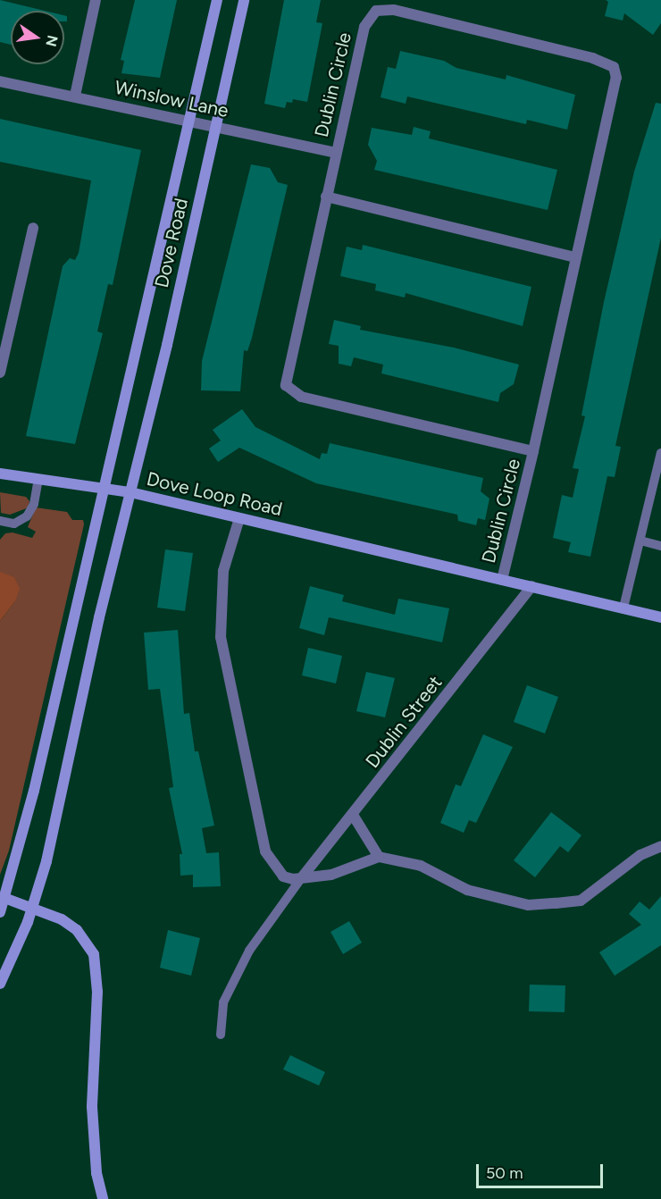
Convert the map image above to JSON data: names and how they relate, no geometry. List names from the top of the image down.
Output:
{
  "streets": {
    "main road": ["Dove Road", "Dove Loop Road"],
    "street": ["Dublin Circle", "Winslow Lane", "Dublin Street"]
  },
  "crossings": [
    ["Dublin Circle", "Winslow Lane"],
    ["Dublin Circle", "Dove Loop Road"],
    ["Winslow Lane", "Dove Road"],
    ["Dove Road", "Dove Loop Road"],
    ["Dove Loop Road", "Dublin Street"]
  ],
  "scale_bar": "50 m",
  "north": "right"
}
